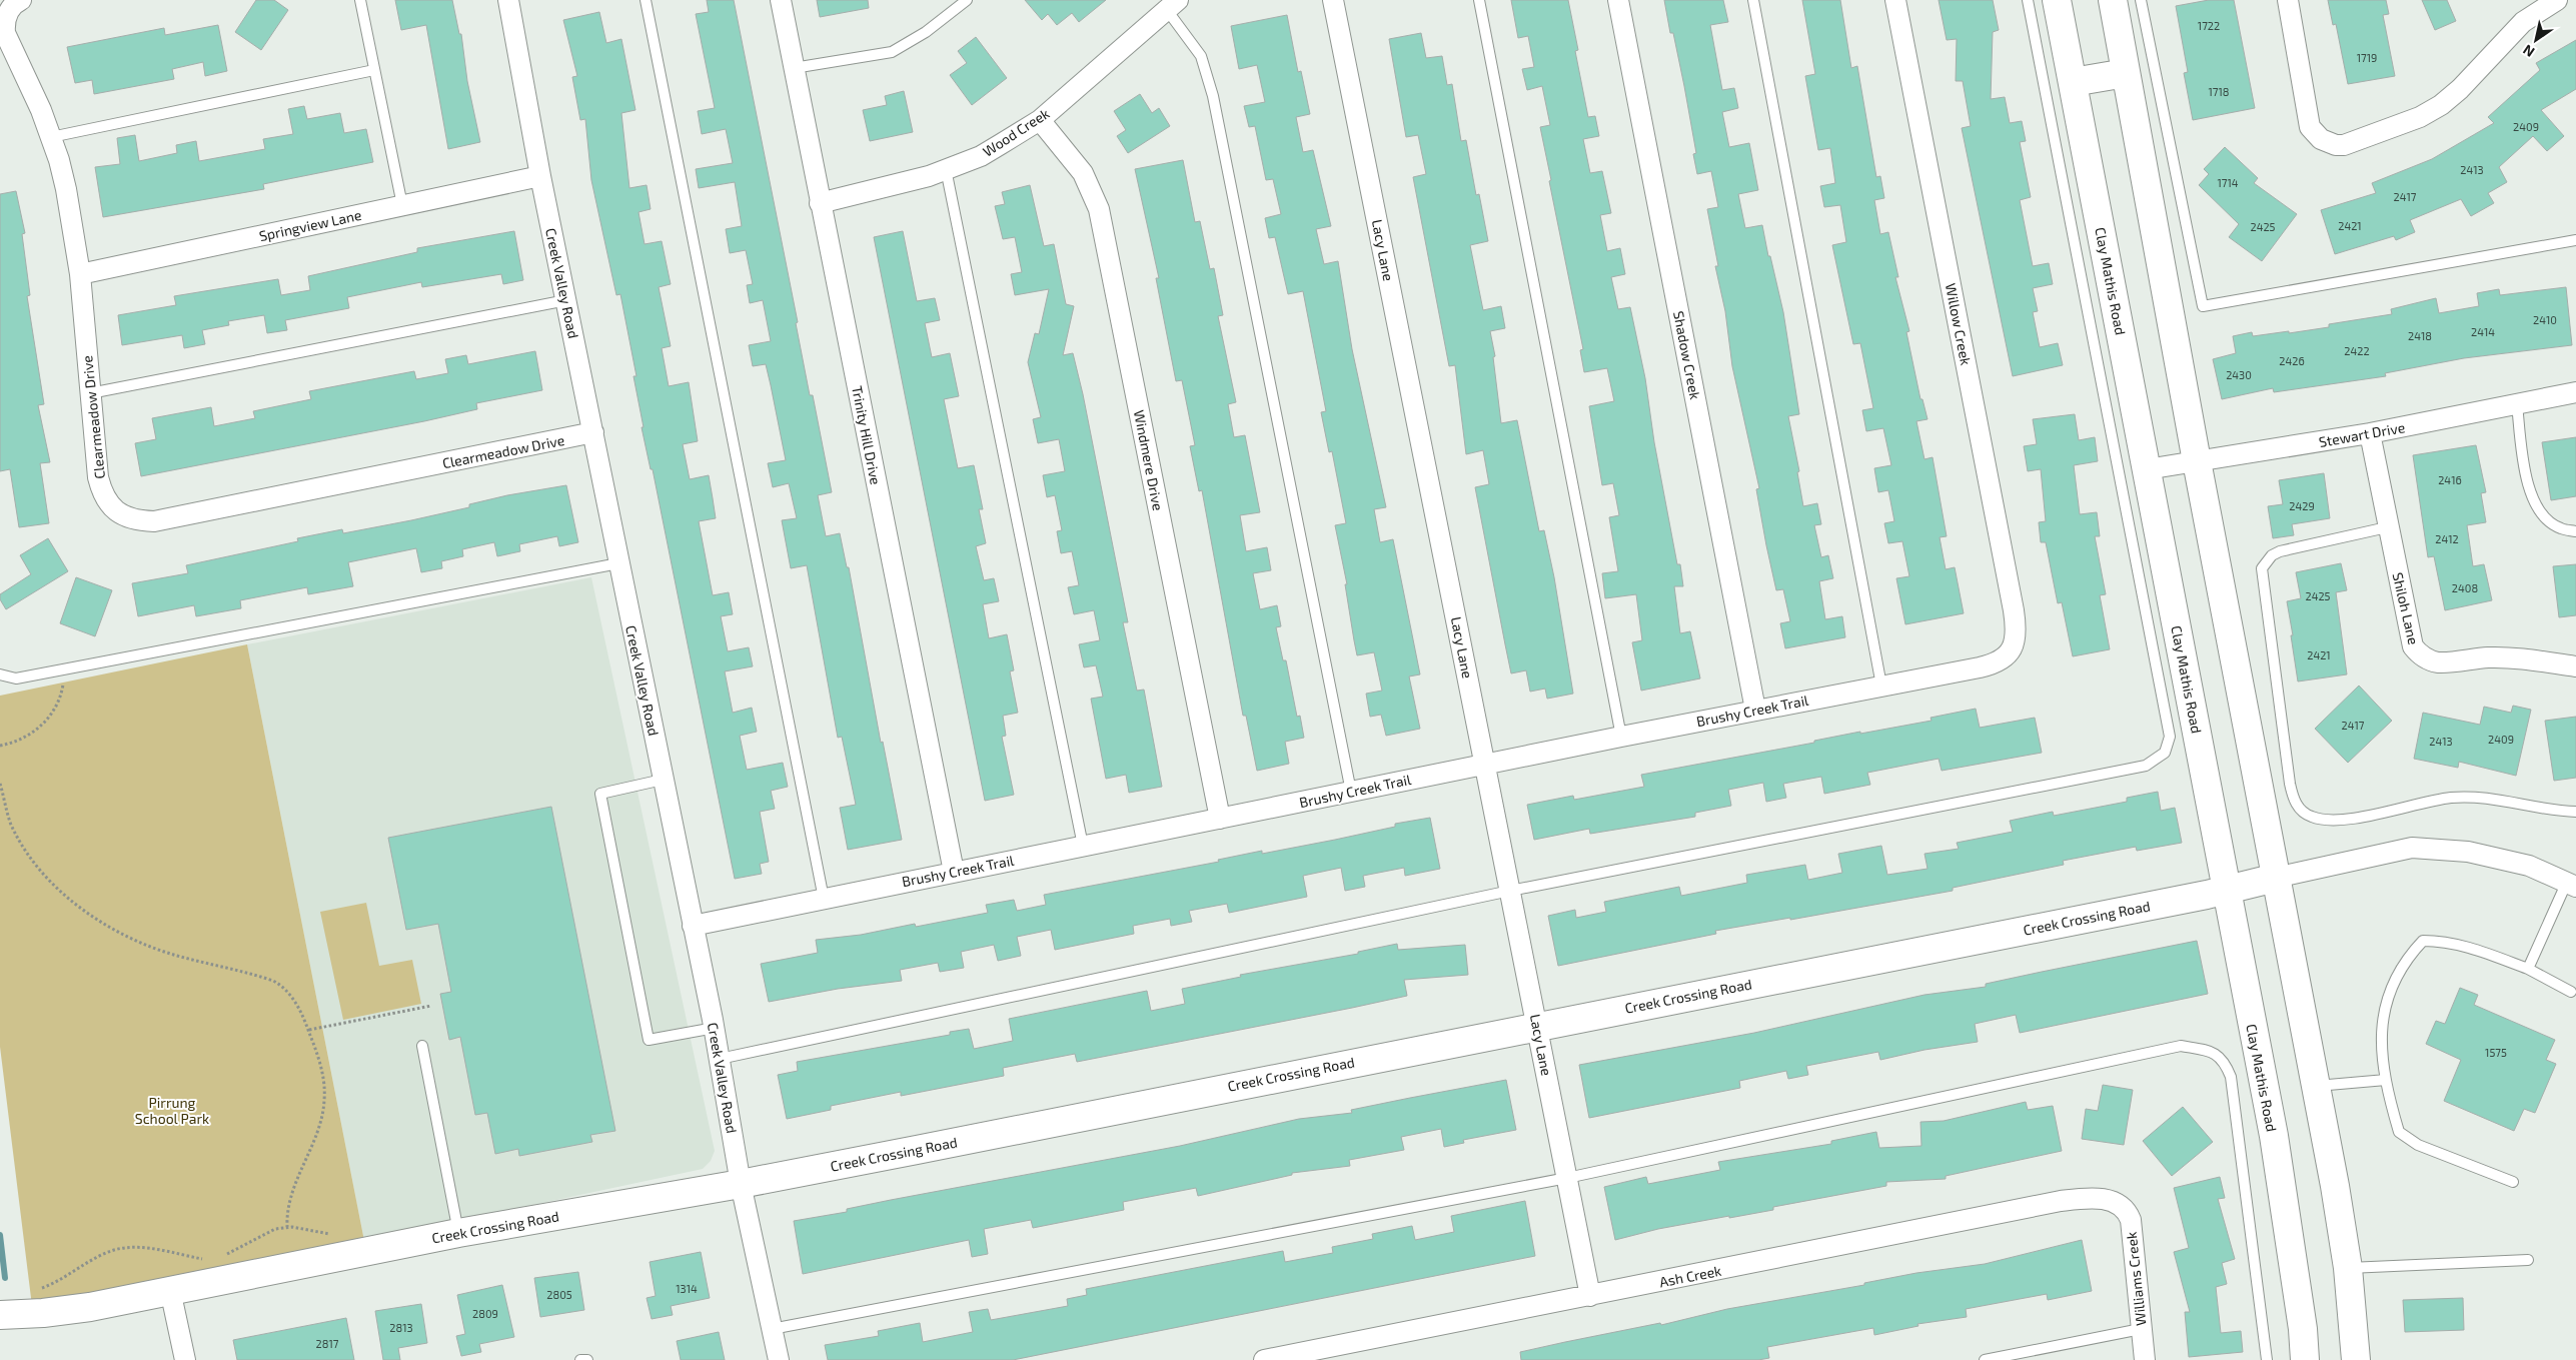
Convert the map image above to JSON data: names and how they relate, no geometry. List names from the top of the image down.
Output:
{
  "streets": {
    "main road": ["Clay Mathis Road", "Creek Crossing Road"],
    "street": [
      "Wood Creek",
      "Springview Lane",
      "Lacy Lane",
      "Creek Valley Road",
      "Willow Creek",
      "Shadow Creek",
      "Clearmeadow Drive",
      "Stewart Drive",
      "Trinity Hill Drive",
      "Windmere Drive",
      "Shiloh Lane",
      "Brushy Creek Trail",
      "Ash Creek",
      "Williams Creek"
    ]
  },
  "crossings": [
    ["Wood Creek", "Trinity Hill Drive"],
    ["Wood Creek", "Windmere Drive"],
    ["Springview Lane", "Creek Valley Road"],
    ["Springview Lane", "Clearmeadow Drive"],
    ["Lacy Lane", "Brushy Creek Trail"],
    ["Lacy Lane", "Creek Crossing Road"],
    ["Lacy Lane", "Ash Creek"],
    ["Clay Mathis Road", "Stewart Drive"],
    ["Clay Mathis Road", "Creek Crossing Road"],
    ["Creek Valley Road", "Clearmeadow Drive"],
    ["Creek Valley Road", "Brushy Creek Trail"],
    ["Creek Valley Road", "Creek Crossing Road"],
    ["Willow Creek", "Brushy Creek Trail"],
    ["Shadow Creek", "Brushy Creek Trail"],
    ["Stewart Drive", "Shiloh Lane"],
    ["Trinity Hill Drive", "Brushy Creek Trail"],
    ["Windmere Drive", "Brushy Creek Trail"],
    ["Ash Creek", "Williams Creek"]
  ],
  "parks": ["Pirrung School Park"],
  "house_numbers": [
    "1722",
    "1719",
    "1718",
    "2409",
    "2413",
    "1714",
    "2417",
    "2421",
    "2425",
    "2410",
    "2414",
    "2418",
    "2422",
    "2426",
    "2430",
    "2416",
    "2429",
    "2412",
    "2408",
    "2425",
    "2421",
    "2417",
    "2409",
    "2413",
    "1575",
    "1314",
    "2805",
    "2809",
    "2813",
    "2817"
  ],
  "north": "bottom left"
}
